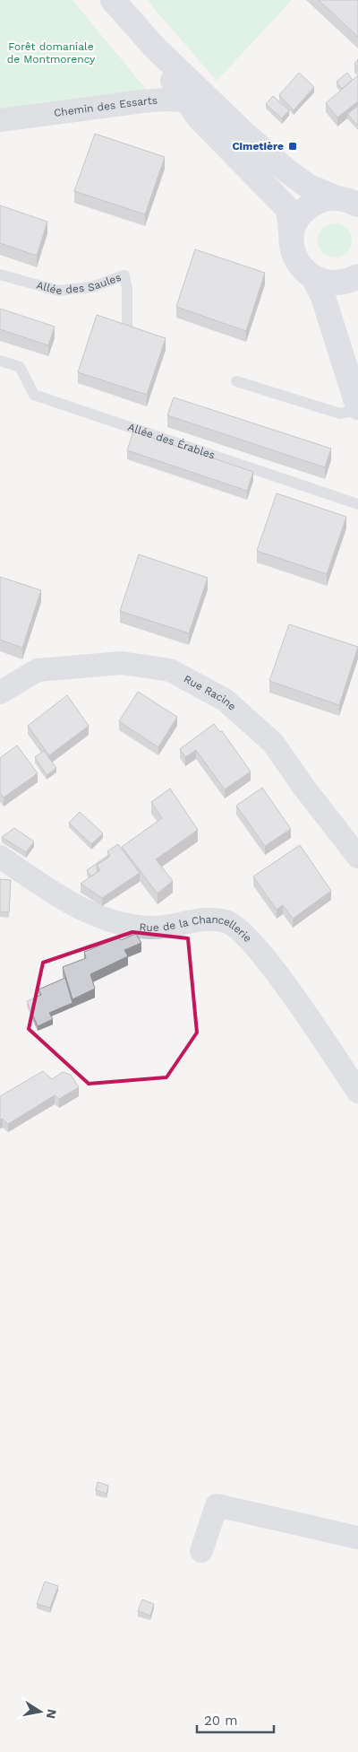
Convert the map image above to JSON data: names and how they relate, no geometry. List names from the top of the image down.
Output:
{
  "streets": {
    "street": ["Chemin des Essarts", "Rue Racine", "Rue de la Chancellerie"],
    "lane": ["Allée des Saules", "Allée des Érables"]
  },
  "parks": ["Forêt domaniale de Montmorency"],
  "places": {
    "transit": ["Cimetière"]
  },
  "scale_bar": "20 m",
  "north": "right"
}
